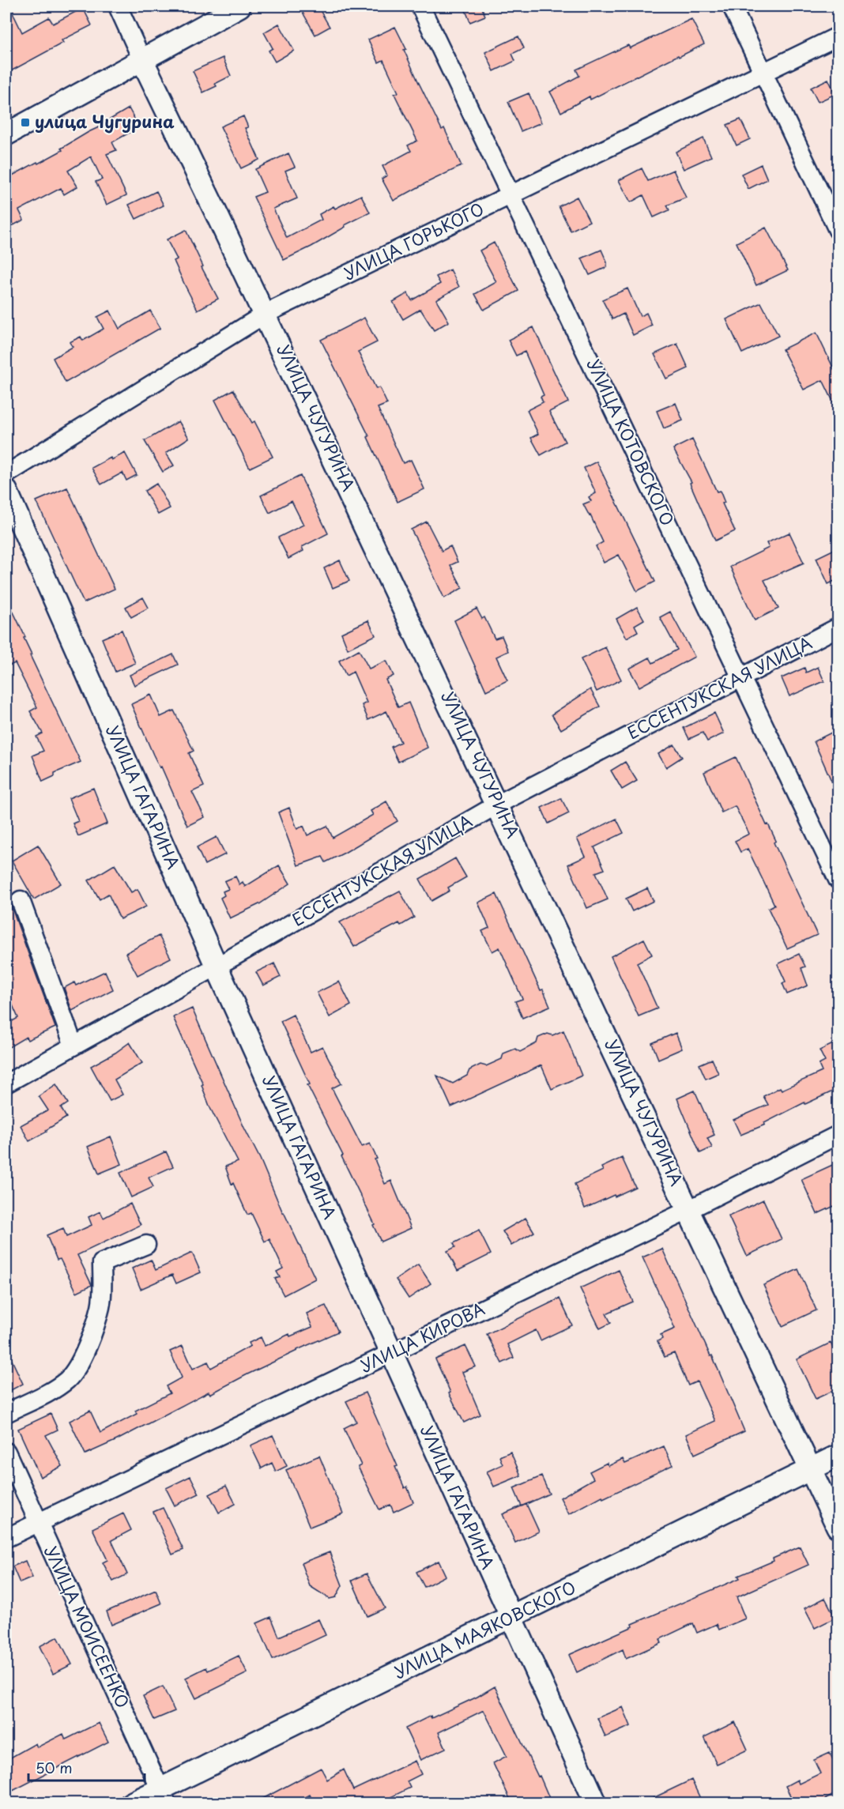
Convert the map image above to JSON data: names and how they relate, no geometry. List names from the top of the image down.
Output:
{
  "streets": {
    "street": [
      "УЛИЦА ГОРЬКОГО",
      "УЛИЦА ЧУГУРИНА",
      "УЛИЦА КОТОВСКОГО",
      "ЕССЕНТУКСКАЯ УЛИЦА",
      "УЛИЦА ГАГАРИНА",
      "УЛИЦА КИРОВА",
      "УЛИЦА МОИСЕЕНКО",
      "УЛИЦА МАЯКОВСКОГО"
    ]
  },
  "crossings": [
    ["УЛИЦА ГОРЬКОГО", "УЛИЦА ЧУГУРИНА"],
    ["УЛИЦА ГОРЬКОГО", "УЛИЦА КОТОВСКОГО"],
    ["УЛИЦА ЧУГУРИНА", "ЕССЕНТУКСКАЯ УЛИЦА"],
    ["УЛИЦА ЧУГУРИНА", "УЛИЦА КИРОВА"],
    ["УЛИЦА ЧУГУРИНА", "УЛИЦА МАЯКОВСКОГО"],
    ["УЛИЦА КОТОВСКОГО", "ЕССЕНТУКСКАЯ УЛИЦА"],
    ["ЕССЕНТУКСКАЯ УЛИЦА", "УЛИЦА ГАГАРИНА"],
    ["УЛИЦА ГАГАРИНА", "УЛИЦА КИРОВА"],
    ["УЛИЦА ГАГАРИНА", "УЛИЦА МАЯКОВСКОГО"],
    ["УЛИЦА КИРОВА", "УЛИЦА МОИСЕЕНКО"],
    ["УЛИЦА МОИСЕЕНКО", "УЛИЦА МАЯКОВСКОГО"]
  ],
  "places": {
    "transit": ["улица Чугурина"]
  },
  "scale_bar": "50 m"
}
